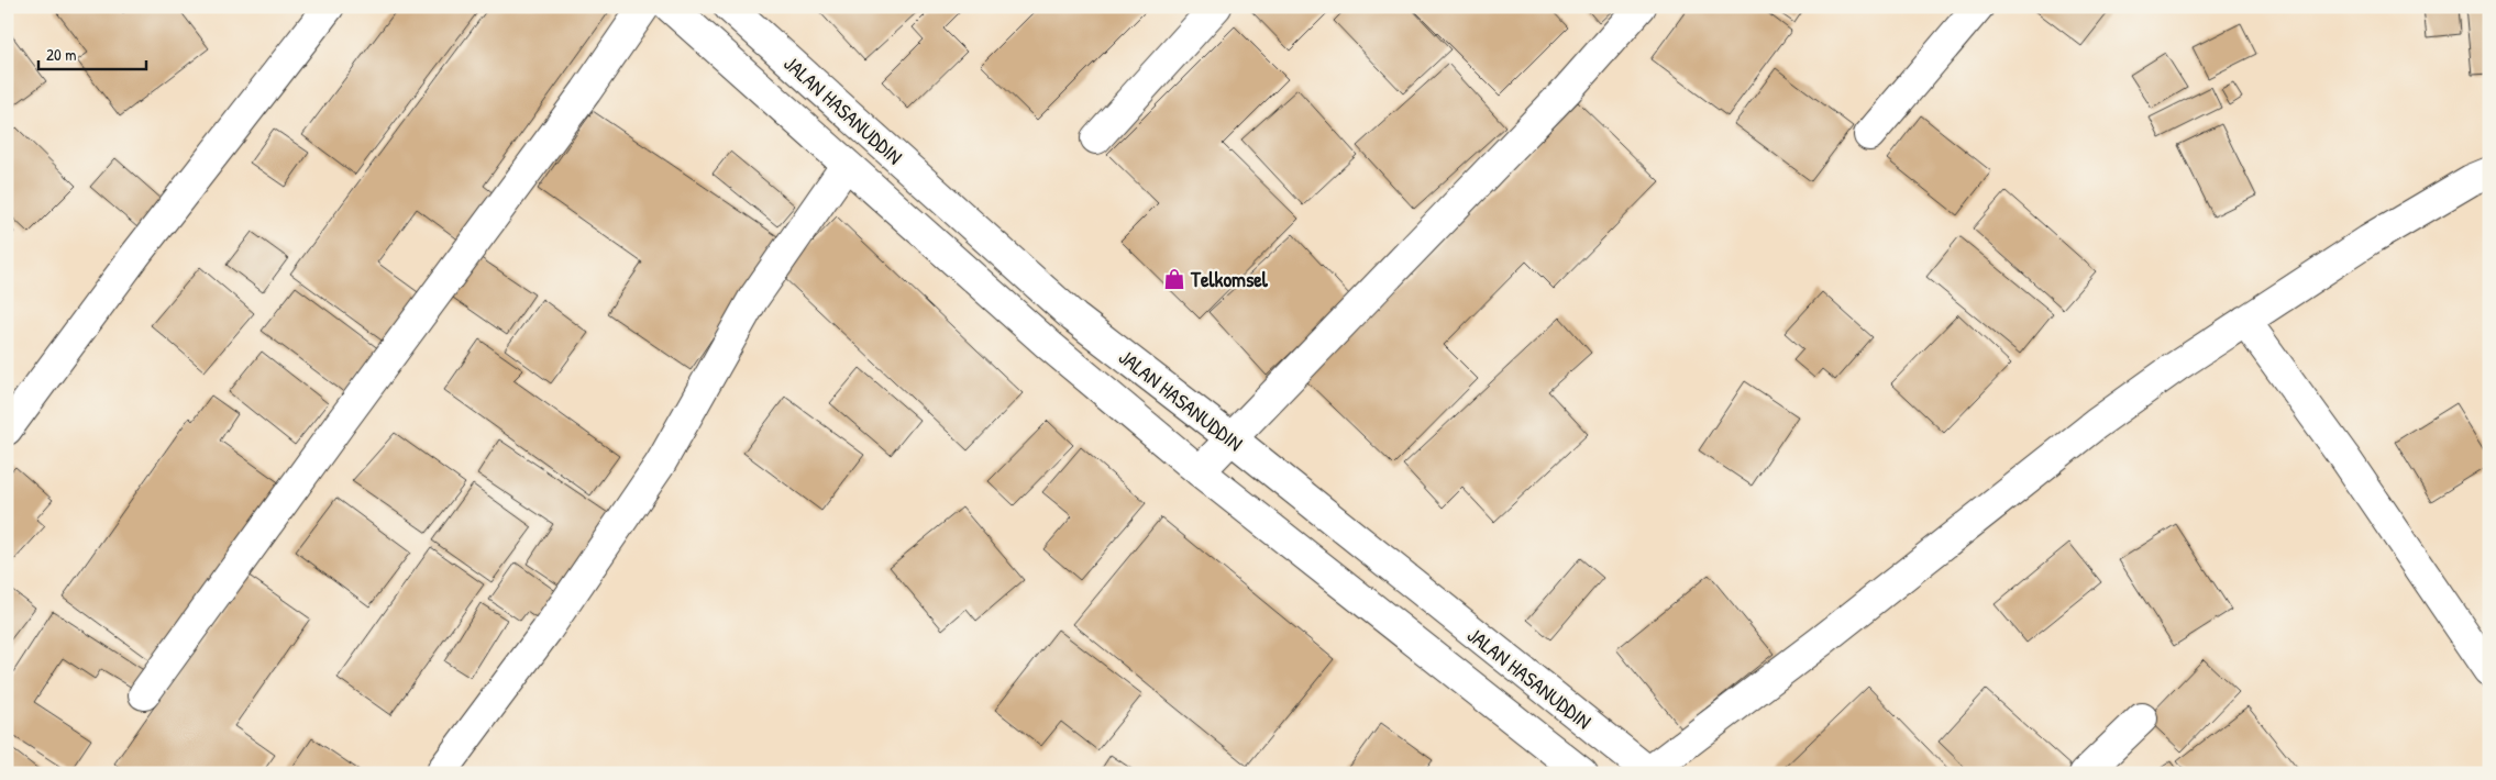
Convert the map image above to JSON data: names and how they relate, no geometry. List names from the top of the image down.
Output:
{
  "streets": {
    "street": ["JALAN HASANUDDIN"]
  },
  "places": {
    "shop": ["Telkomsel"]
  },
  "scale_bar": "20 m"
}
